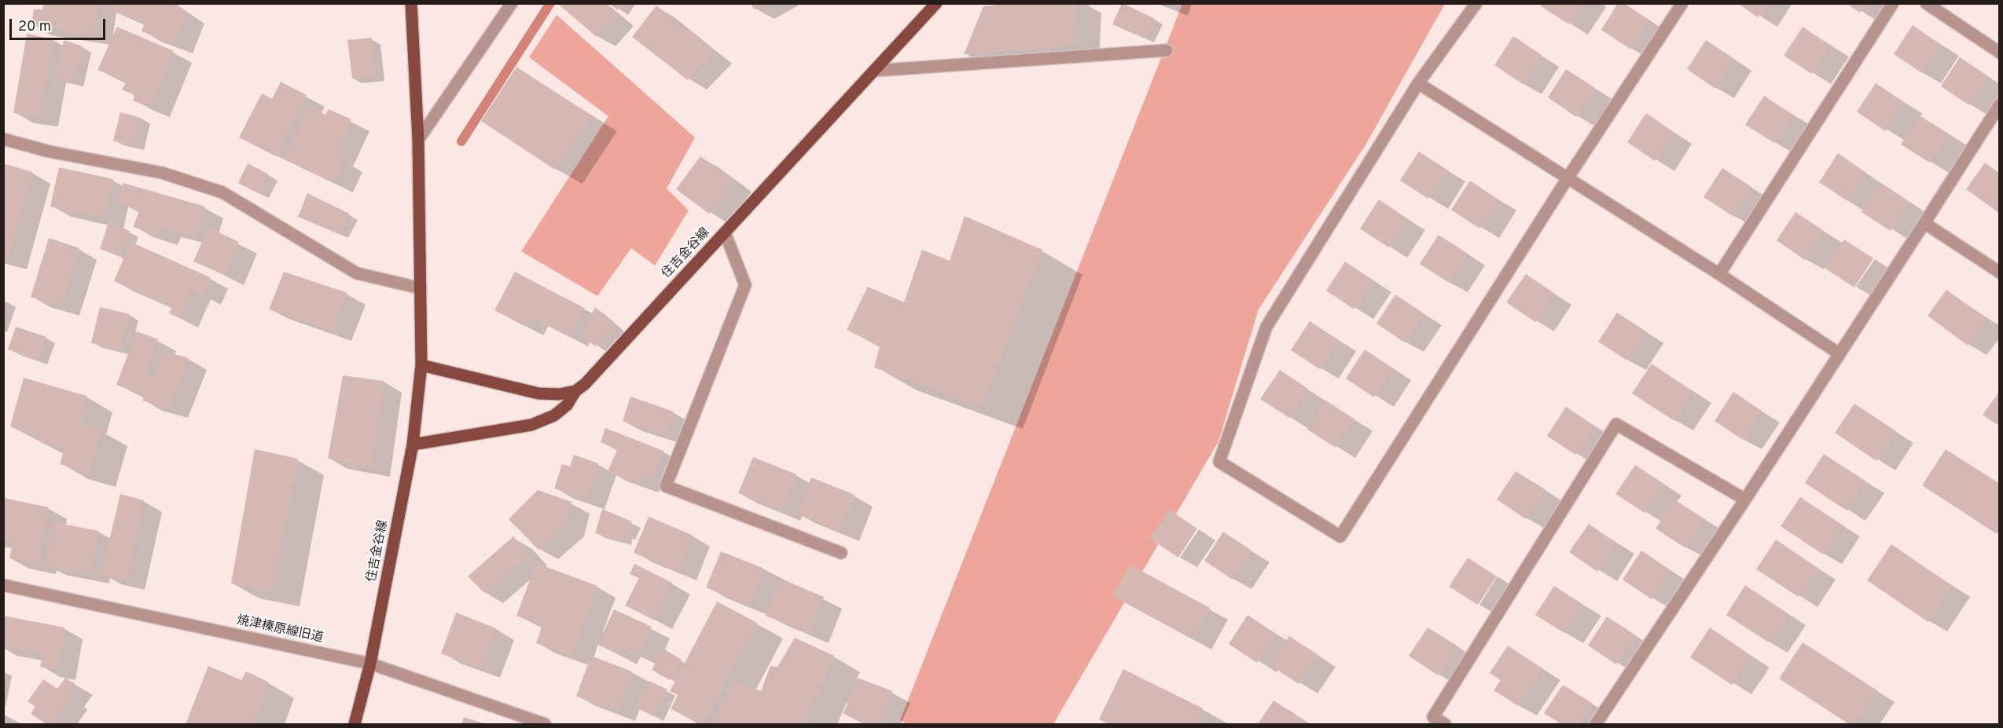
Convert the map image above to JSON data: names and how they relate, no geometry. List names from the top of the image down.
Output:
{
  "streets": {
    "main road": ["住吉金谷線"],
    "street": ["焼津榛原線旧道"]
  },
  "crossings": [
    ["住吉金谷線", "焼津榛原線旧道"]
  ],
  "scale_bar": "20 m"
}
